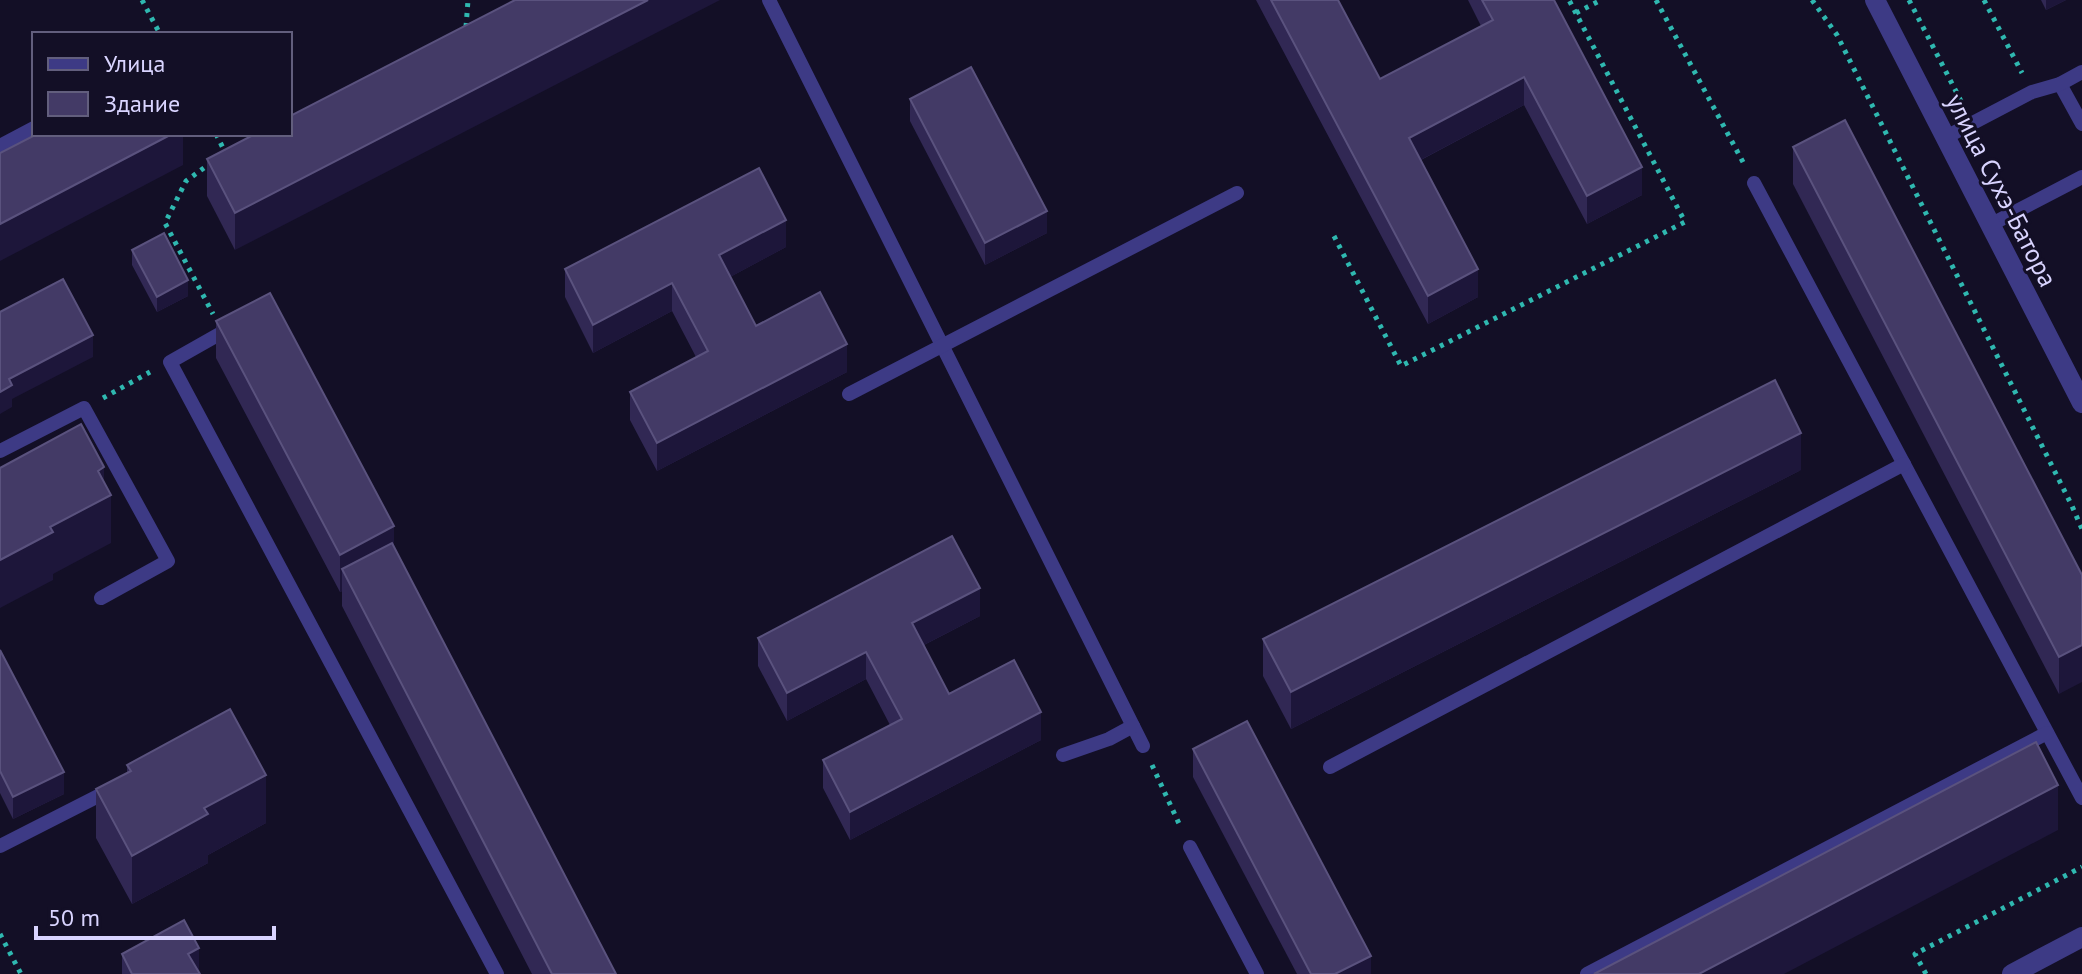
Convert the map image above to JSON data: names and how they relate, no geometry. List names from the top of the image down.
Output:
{
  "streets": {
    "street": ["улица Сухэ-Батора"]
  },
  "legend": ["Улица", "Здание"],
  "scale_bar": "50 m"
}
